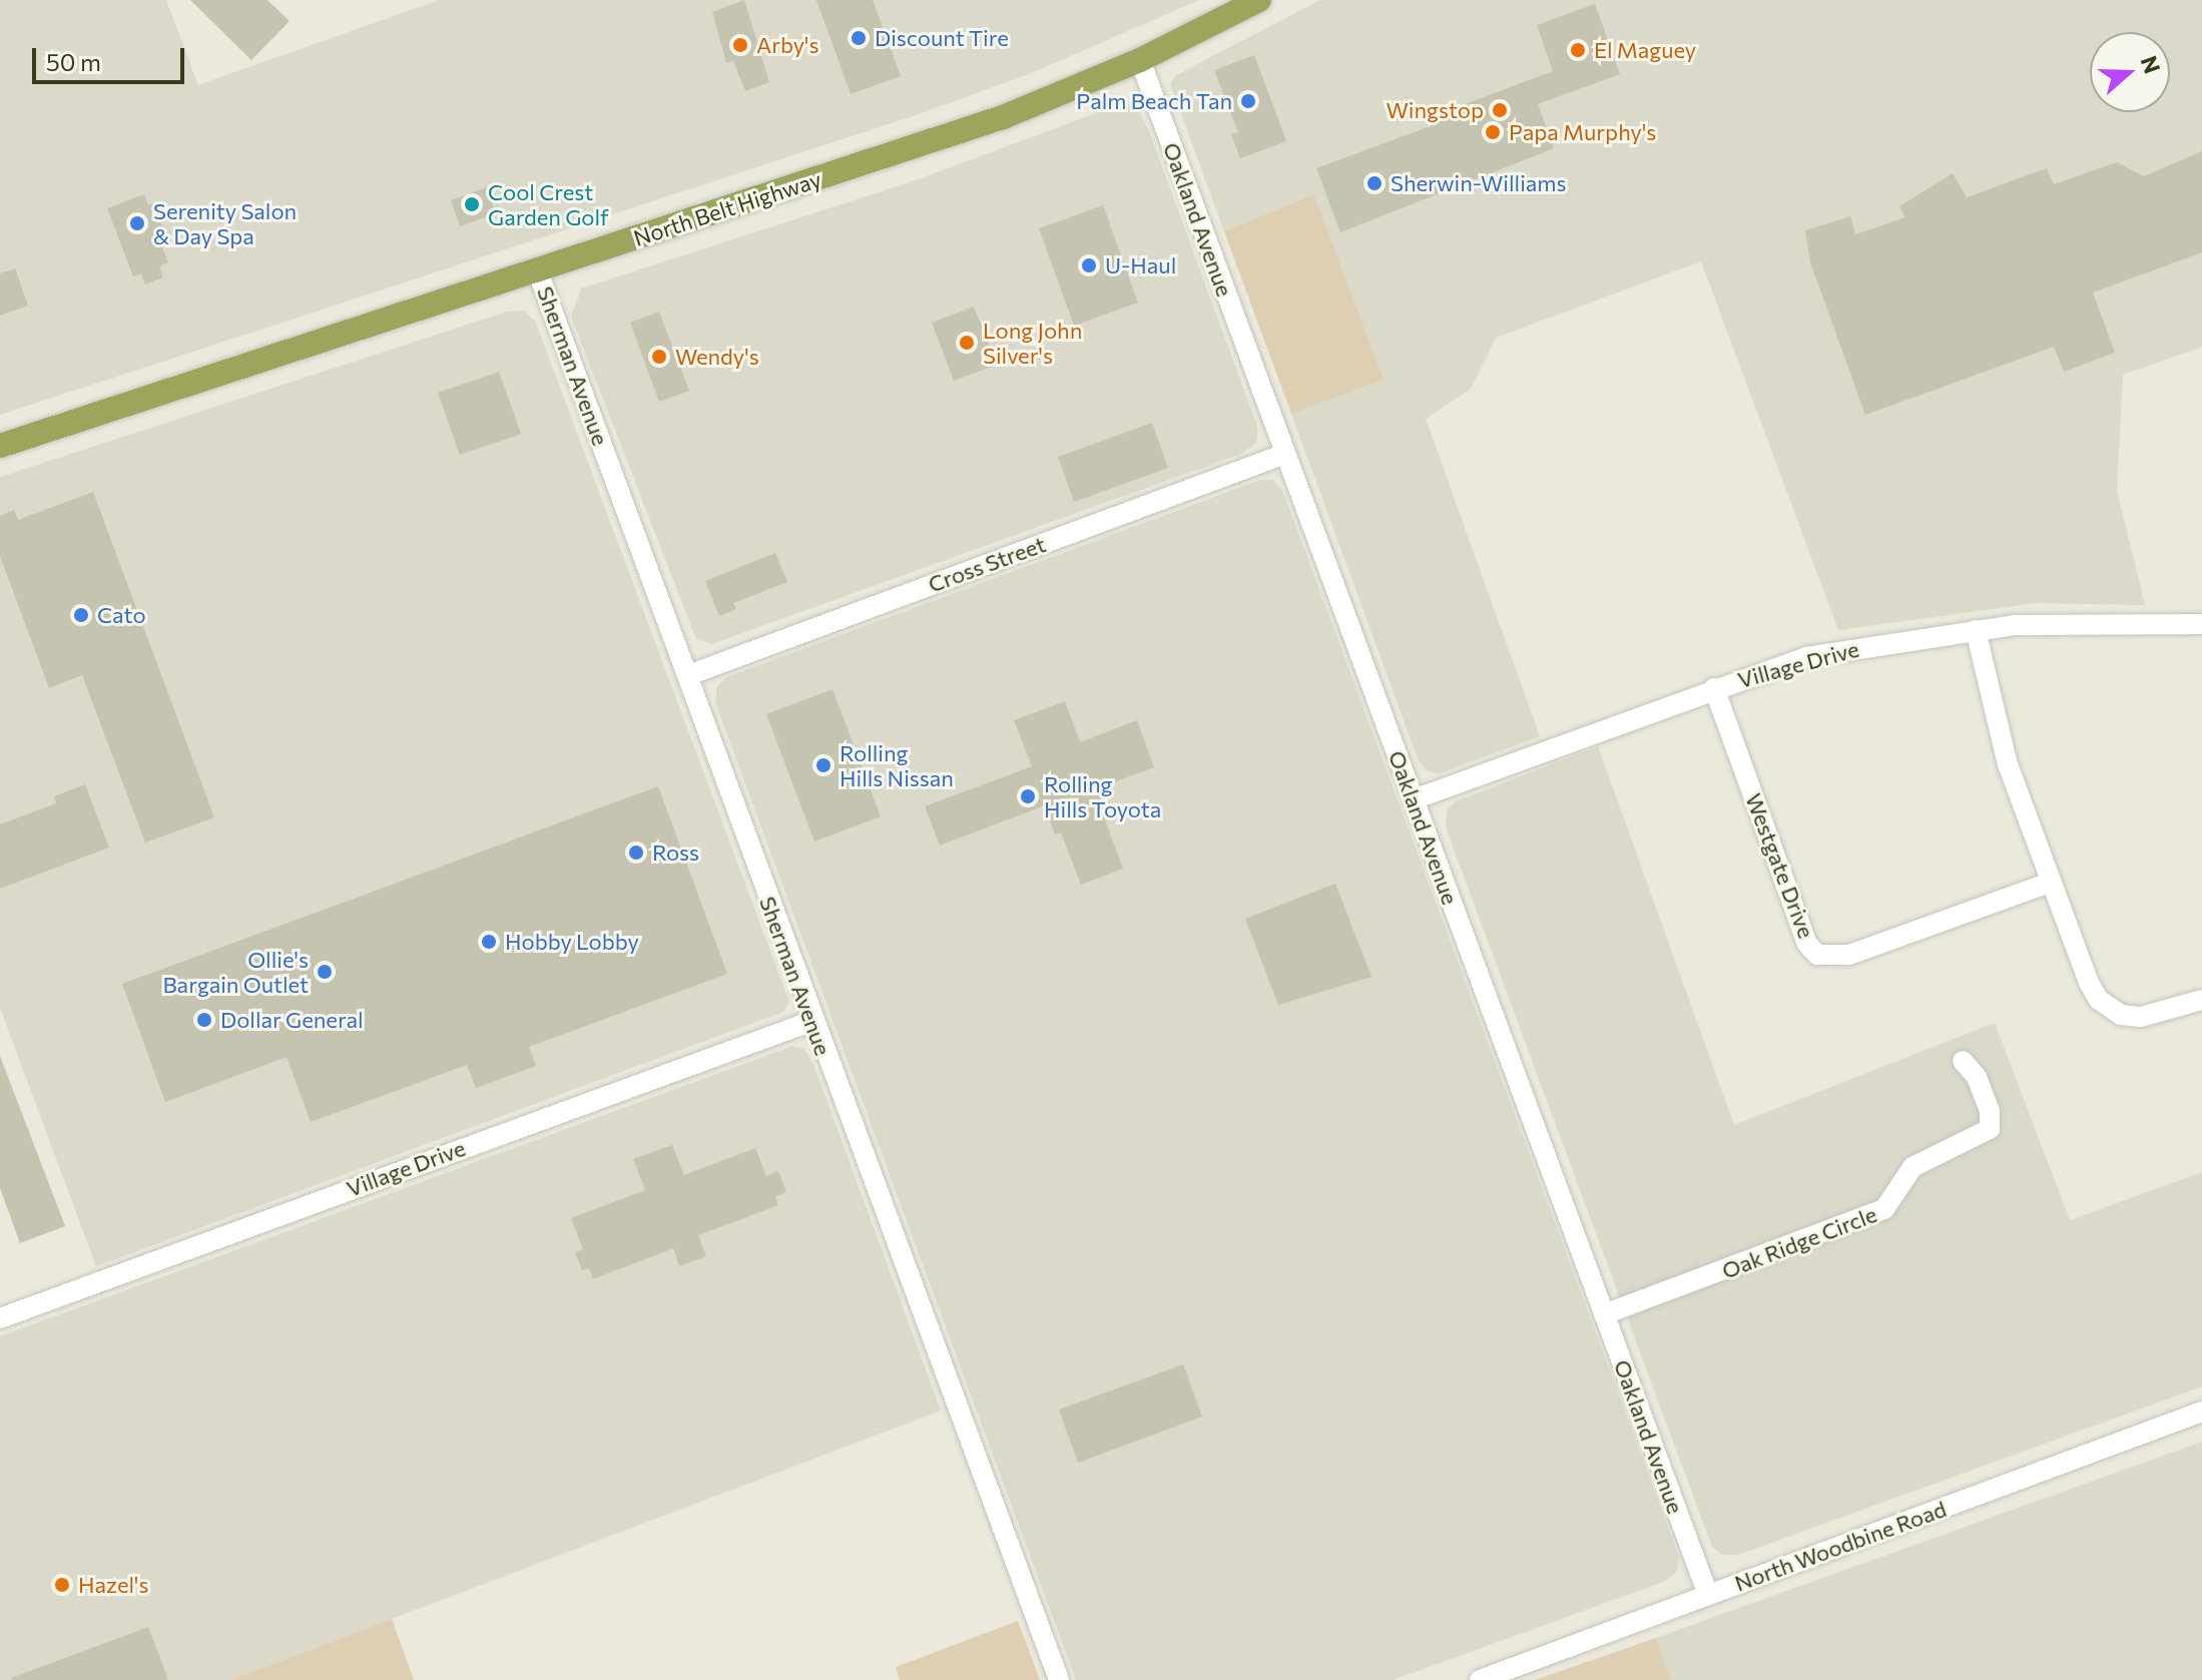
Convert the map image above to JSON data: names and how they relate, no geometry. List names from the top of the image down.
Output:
{
  "streets": {
    "main road": ["North Belt Highway"],
    "street": [
      "Oakland Avenue",
      "Sherman Avenue",
      "Cross Street",
      "Village Drive",
      "Westgate Drive",
      "Oak Ridge Circle",
      "North Woodbine Road"
    ]
  },
  "crossings": [
    ["North Belt Highway", "Oakland Avenue"],
    ["North Belt Highway", "Sherman Avenue"],
    ["Oakland Avenue", "Cross Street"],
    ["Oakland Avenue", "Village Drive"],
    ["Oakland Avenue", "Oak Ridge Circle"],
    ["Oakland Avenue", "North Woodbine Road"],
    ["Sherman Avenue", "Cross Street"],
    ["Sherman Avenue", "Village Drive"],
    ["Village Drive", "Westgate Drive"]
  ],
  "places": [
    "Discount Tire",
    "Arby's",
    "El Maguey",
    "Palm Beach Tan",
    "Wingstop",
    "Papa Murphy's",
    "Sherwin-Williams",
    "Cool Crest Garden Golf",
    "Serenity Salon & Day Spa",
    "U-Haul",
    "Long John Silver's",
    "Wendy's",
    "Cato",
    "Rolling Hills Nissan",
    "Rolling Hills Toyota",
    "Ross",
    "Hobby Lobby",
    "Ollie's Bargain Outlet",
    "Dollar General",
    "Hazel's"
  ],
  "scale_bar": "50 m",
  "north": "right"
}
